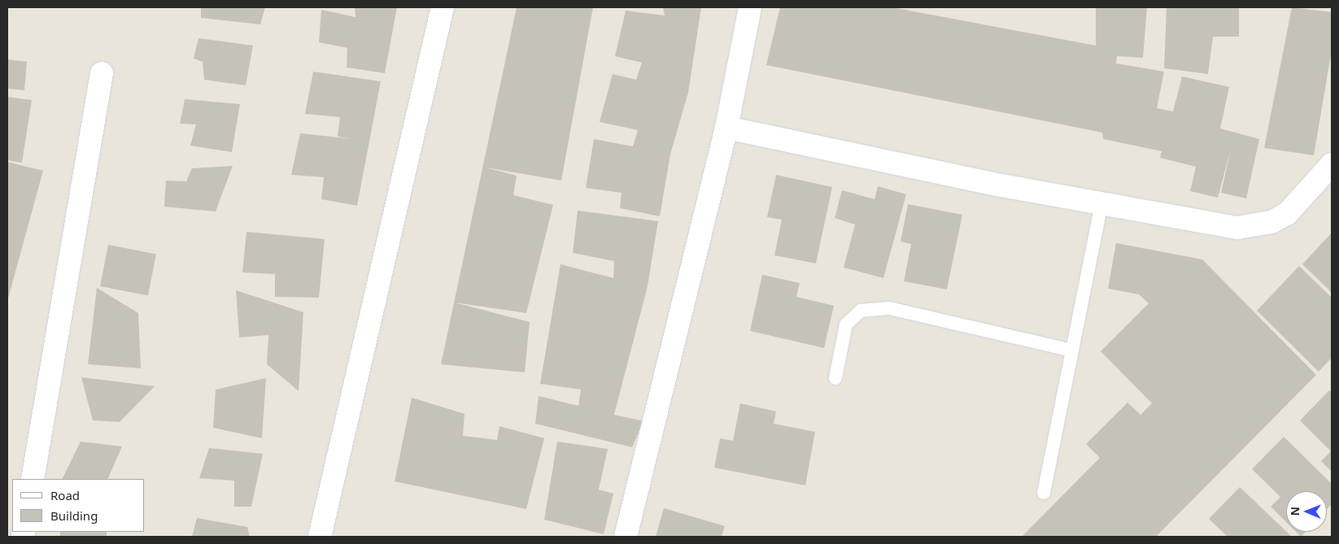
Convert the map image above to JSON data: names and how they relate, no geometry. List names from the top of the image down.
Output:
{
  "legend": ["Road", "Building"],
  "north": "left"
}
